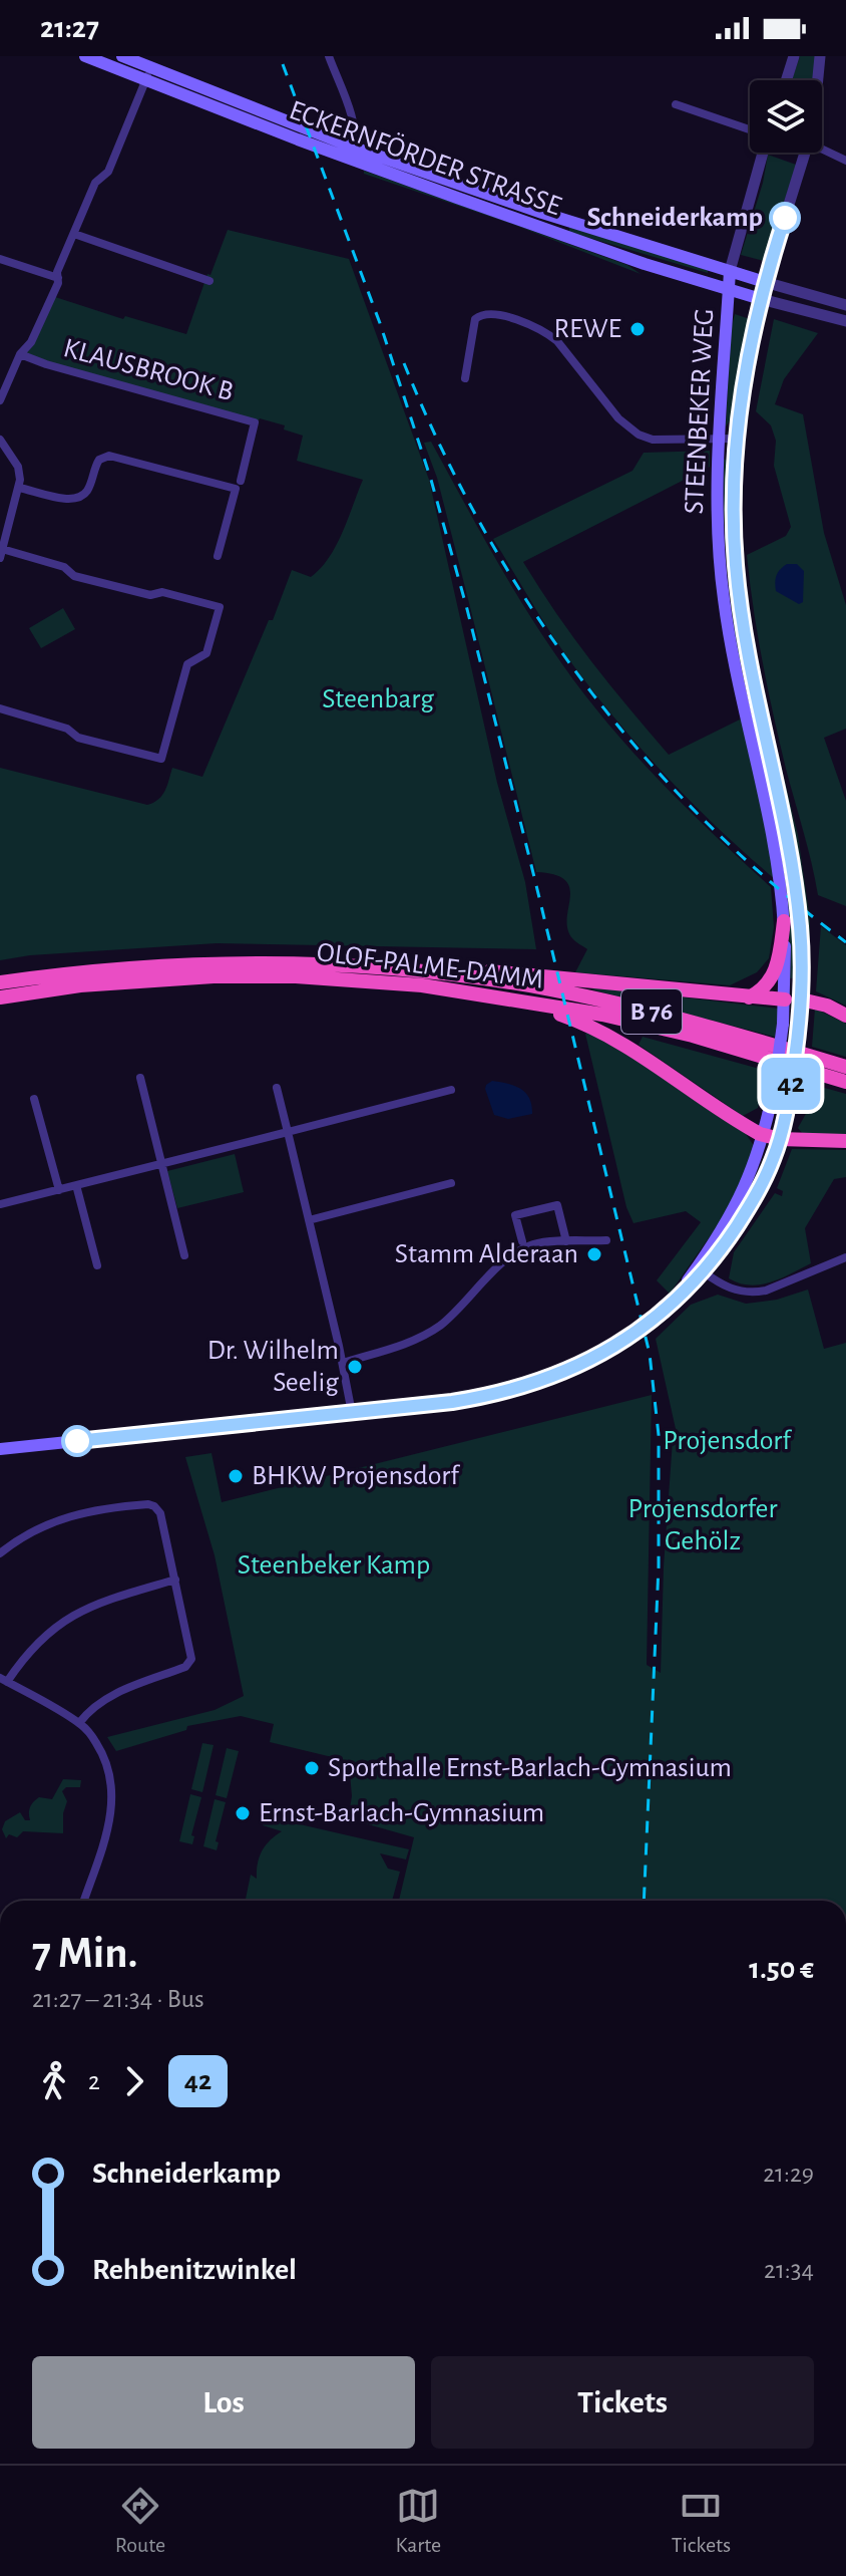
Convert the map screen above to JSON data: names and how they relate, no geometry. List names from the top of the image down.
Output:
{
  "streets": {
    "highway": ["OLOF-PALME-DAMM", "B 76"],
    "main road": ["ECKERNFÖRDER STRASSE", "STEENBEKER WEG"],
    "street": ["KLAUSBROOK B"]
  },
  "crossings": [
    ["ECKERNFÖRDER STRASSE", "STEENBEKER WEG"]
  ],
  "parks": [
    "Steenbarg",
    "Projensdorf",
    "Projensdorfer Gehölz",
    "Steenbeker Kamp"
  ],
  "places": [
    "Schneiderkamp",
    "REWE",
    "Stamm Alderaan",
    "Dr. Wilhelm Seelig",
    "BHKW Projensdorf",
    "Sporthalle Ernst-Barlach-Gymnasium",
    "Ernst-Barlach-Gymnasium"
  ],
  "lines": ["bus line 42"],
  "page": {
    "status": "21:27",
    "on_map": "42",
    "heading": ["7 Min.", "21:27 – 21:34 · Bus", "1.50 €"],
    "legs": ["2", "42"],
    "list": [
      {
        "name": "Schneiderkamp",
        "value": "21:29"
      },
      {
        "name": "Rehbenitzwinkel",
        "value": "21:34"
      }
    ],
    "buttons": ["Los", "Tickets"],
    "tabs": ["Route", "Karte", "Tickets"]
  }
}
